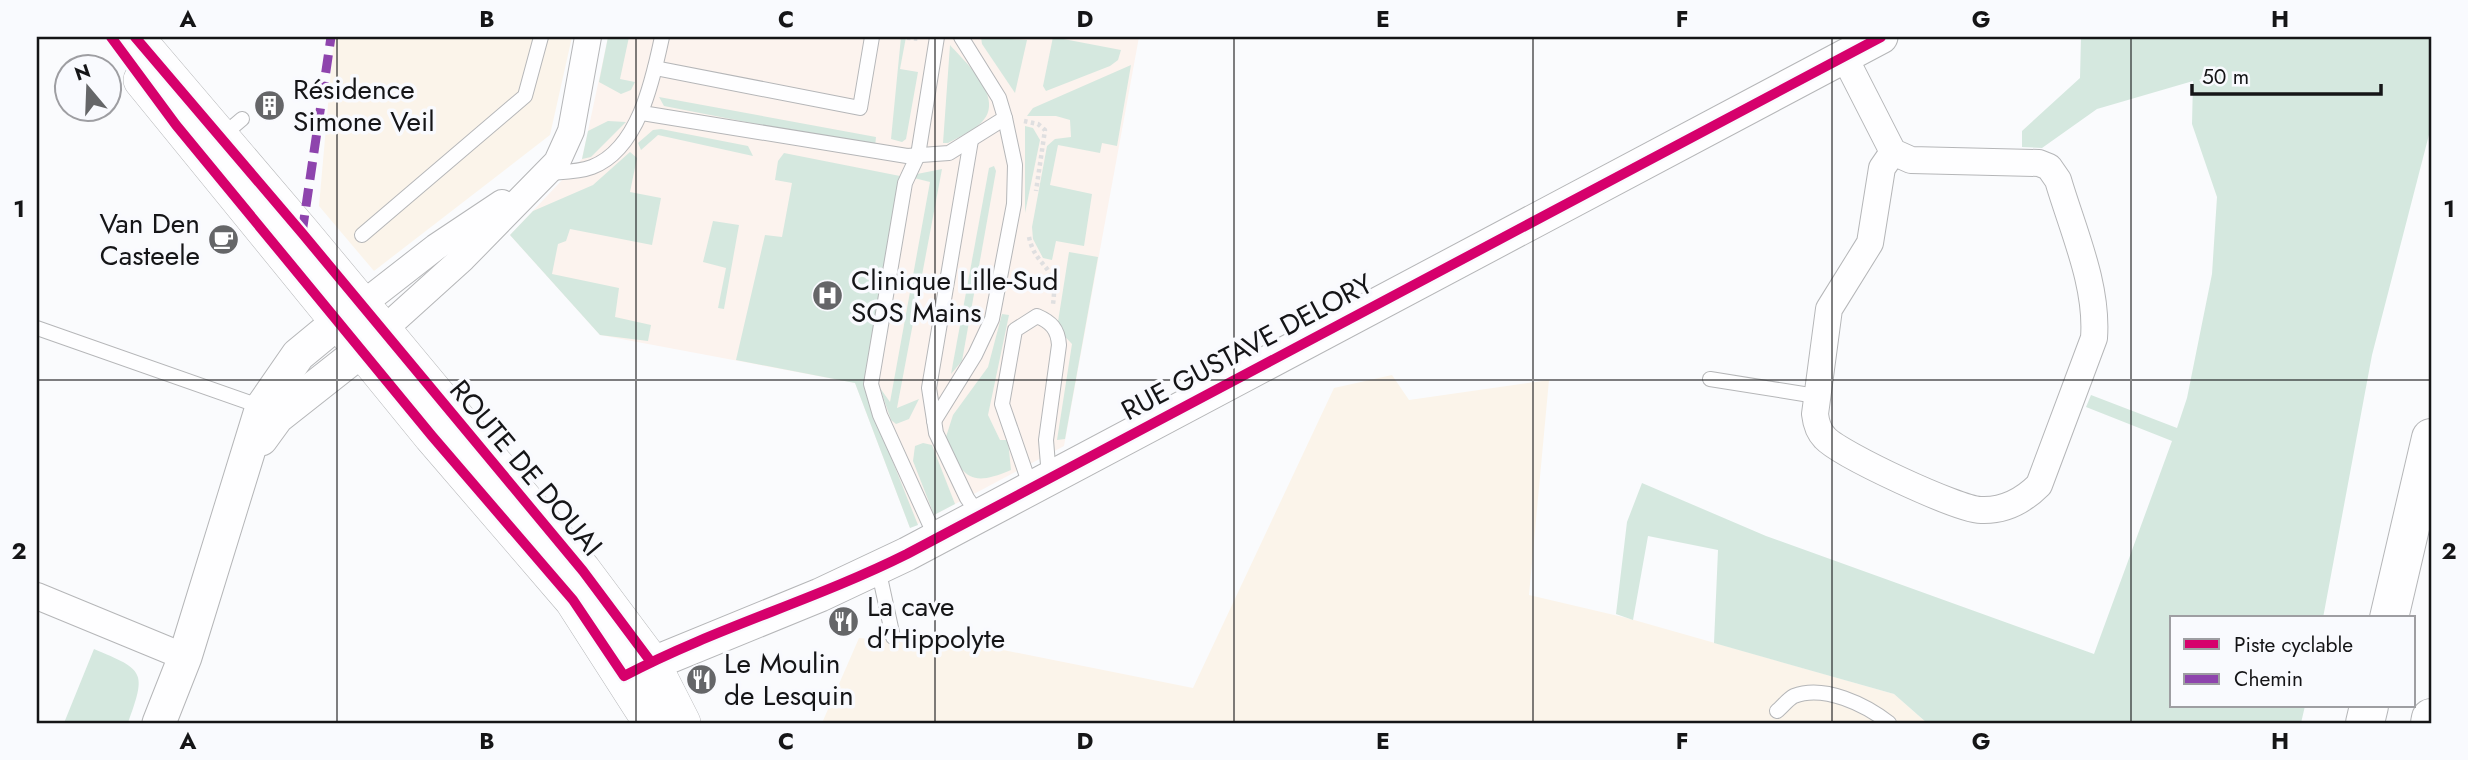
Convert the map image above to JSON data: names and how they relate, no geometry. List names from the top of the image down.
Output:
{
  "streets": {
    "main road": ["ROUTE DE DOUAI"],
    "street": ["RUE GUSTAVE DELORY"]
  },
  "crossings": [
    ["RUE GUSTAVE DELORY", "ROUTE DE DOUAI"]
  ],
  "places": {
    "building": ["Résidence Simone Veil"],
    "cafe": ["Van Den Casteele"],
    "hospital": ["Clinique Lille-Sud SOS Mains"],
    "restaurant": ["La cave d’Hippolyte", "Le Moulin de Lesquin"]
  },
  "legend": ["Piste cyclable", "Chemin"],
  "scale_bar": "50 m",
  "north": "top",
  "grid": {
    "columns": [
      "A",
      "B",
      "C",
      "D",
      "E",
      "F",
      "G",
      "H"
    ],
    "rows": ["1", "2"]
  }
}
